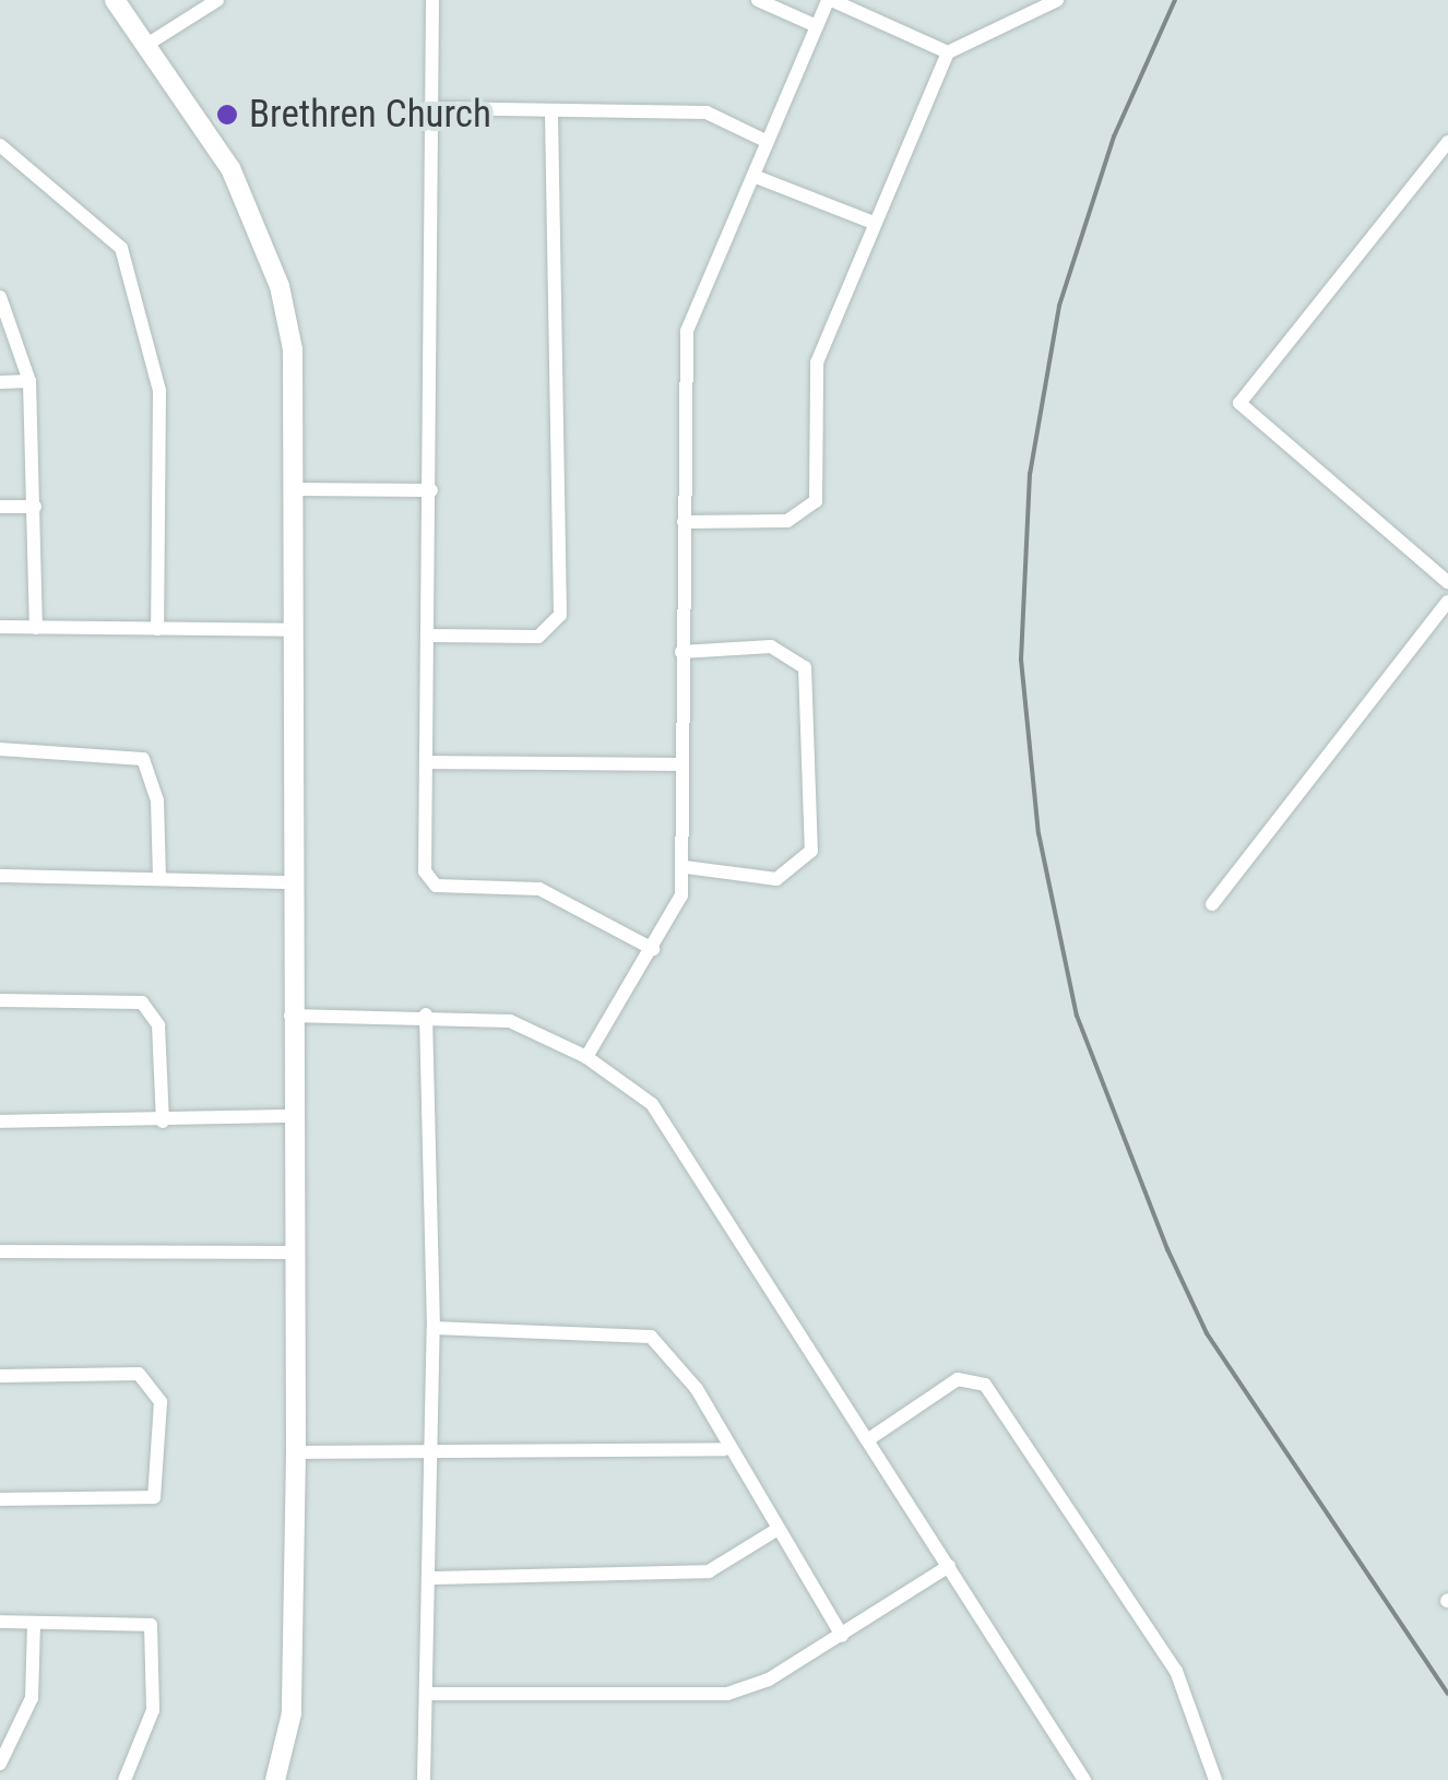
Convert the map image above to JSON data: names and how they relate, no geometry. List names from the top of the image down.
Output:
{
  "places": ["Brethren Church"]
}
